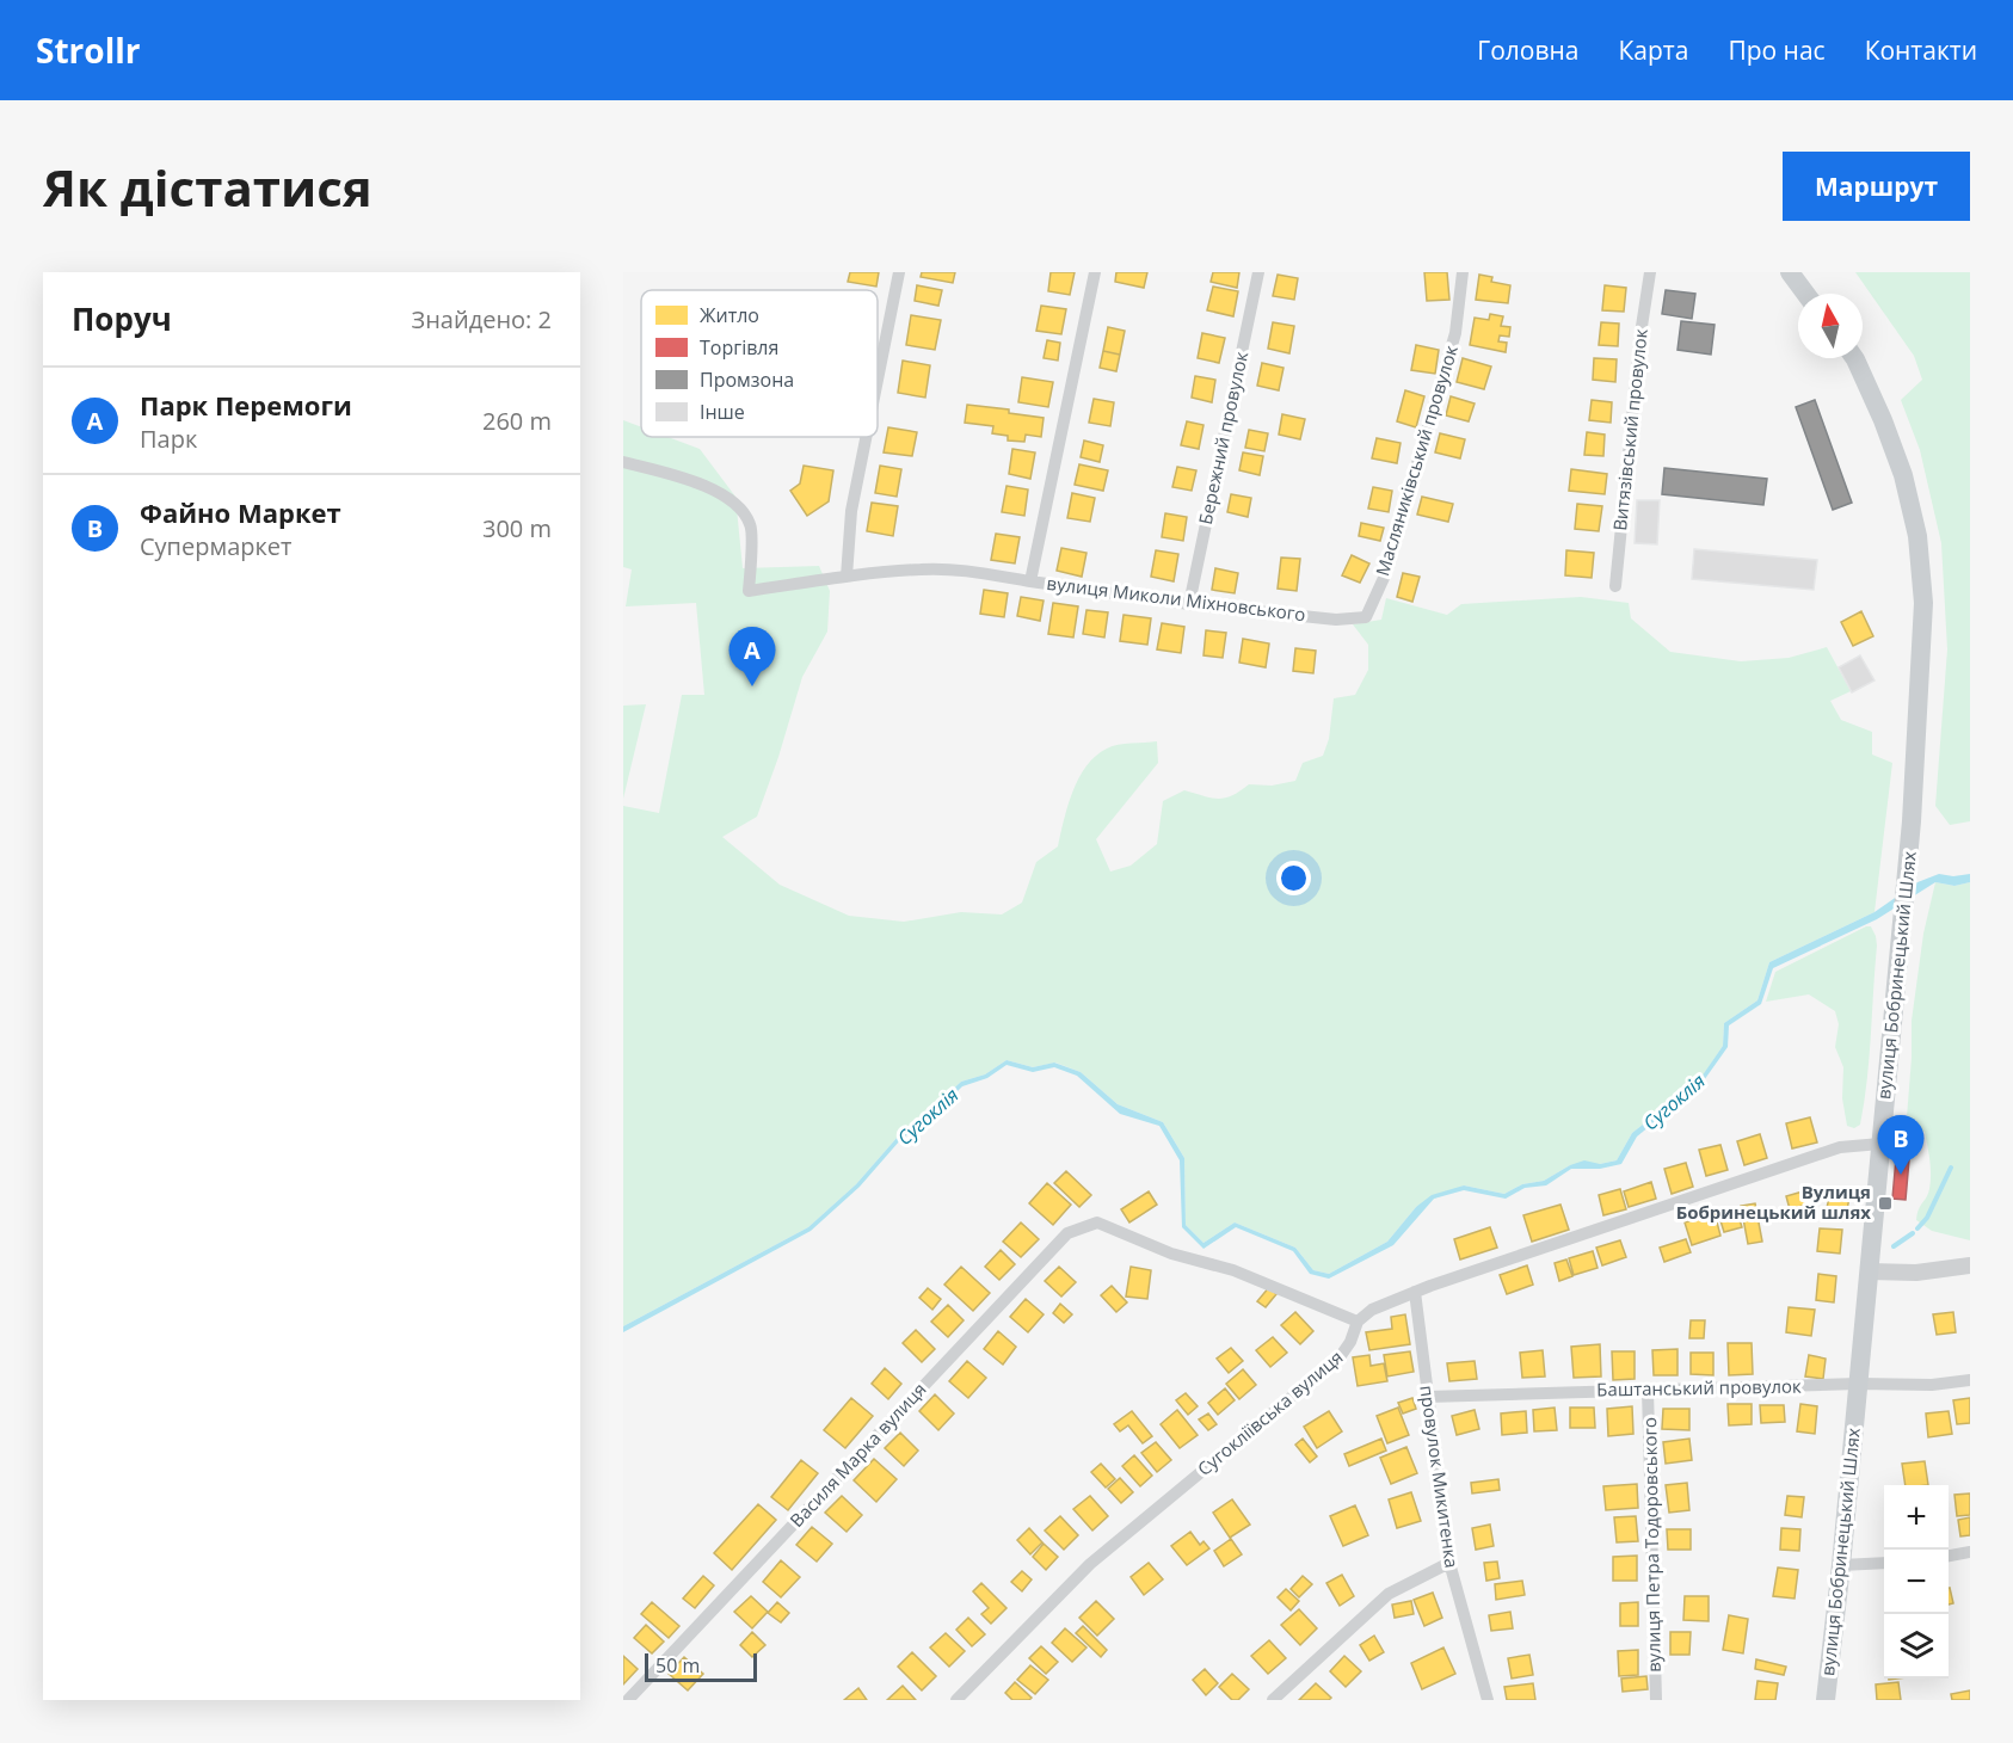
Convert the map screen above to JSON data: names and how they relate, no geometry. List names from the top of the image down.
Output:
{
  "streets": {
    "main road": ["вулиця Бобринецький Шлях"],
    "street": [
      "Витязівський провулок",
      "Бережний провулок",
      "Масляниківський провулок",
      "вулиця Миколи Міхновського",
      "Баштанський провулок",
      "Сугокліївська вулиця",
      "Василя Марка вулиця",
      "провулок Микитенка",
      "вулиця Петра Тодоровського"
    ]
  },
  "crossings": [
    ["Бережний провулок", "вулиця Миколи Міхновського"],
    ["Масляниківський провулок", "вулиця Миколи Міхновського"],
    ["вулиця Бобринецький Шлях", "Баштанський провулок"],
    ["Баштанський провулок", "провулок Микитенка"],
    ["Баштанський провулок", "вулиця Петра Тодоровського"],
    ["Сугокліївська вулиця", "Василя Марка вулиця"]
  ],
  "water": ["Сугоклія"],
  "places": {
    "transit": ["Вулиця Бобринецький шлях"]
  },
  "legend": [
    "Житло",
    "Торгівля",
    "Промзона",
    "Інше"
  ],
  "scale_bar": "50 m",
  "north": "top",
  "page": {
    "header": "Strollr",
    "nav": [
      "Головна",
      "Карта",
      "Про нас",
      "Контакти"
    ],
    "buttons": "Маршрут",
    "title": "Як дістатися",
    "heading": ["Поруч", "Знайдено: 2"],
    "list": [
      {
        "mark": "A",
        "name": "Парк Перемоги",
        "note": "Парк",
        "value": "260 m"
      },
      {
        "mark": "B",
        "name": "Файно Маркет",
        "note": "Супермаркет",
        "value": "300 m"
      }
    ],
    "pins": ["A", "B"],
    "map_buttons": ["+", "−"],
    "scale": "50 m"
  }
}
